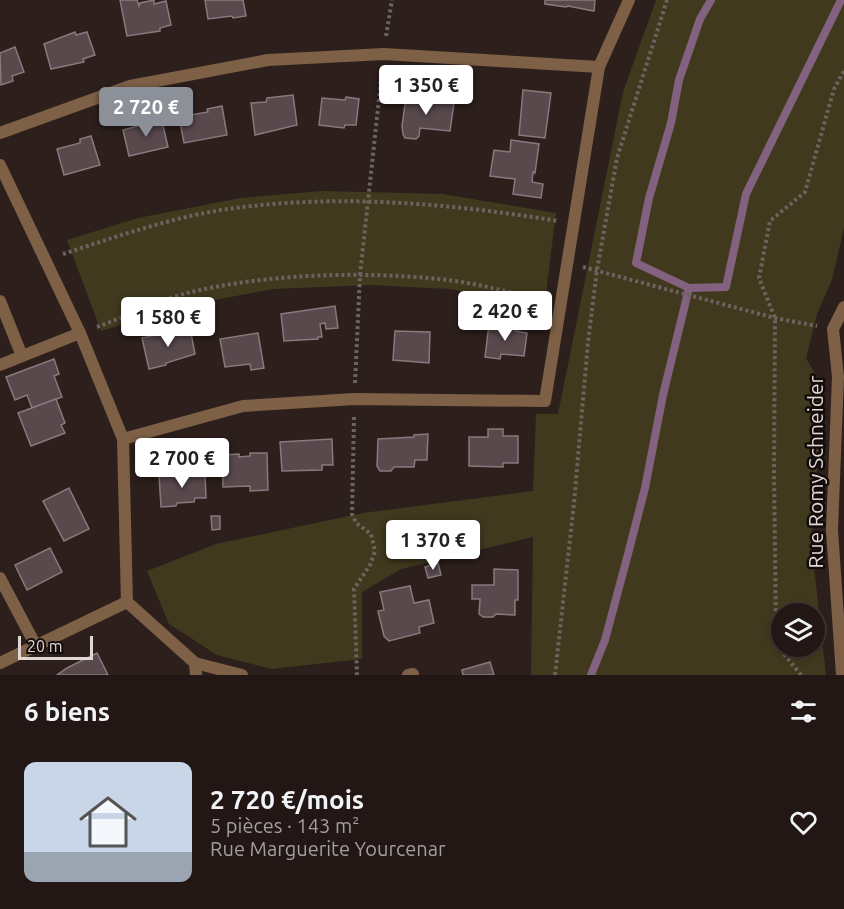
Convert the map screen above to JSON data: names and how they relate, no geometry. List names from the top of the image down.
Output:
{
  "streets": {
    "street": ["Rue Romy Schneider"]
  },
  "scale_bar": "20 m",
  "page": {
    "price": [
      "1 350 €",
      "2 720 €",
      "2 420 €",
      "1 580 €",
      "2 700 €",
      "1 370 €"
    ],
    "scale": "20 m",
    "heading": "6 biens",
    "list": [
      {
        "name": "2 720 €/mois",
        "note": "5 pièces · 143 m² · Rue Marguerite Yourcenar"
      }
    ]
  }
}
